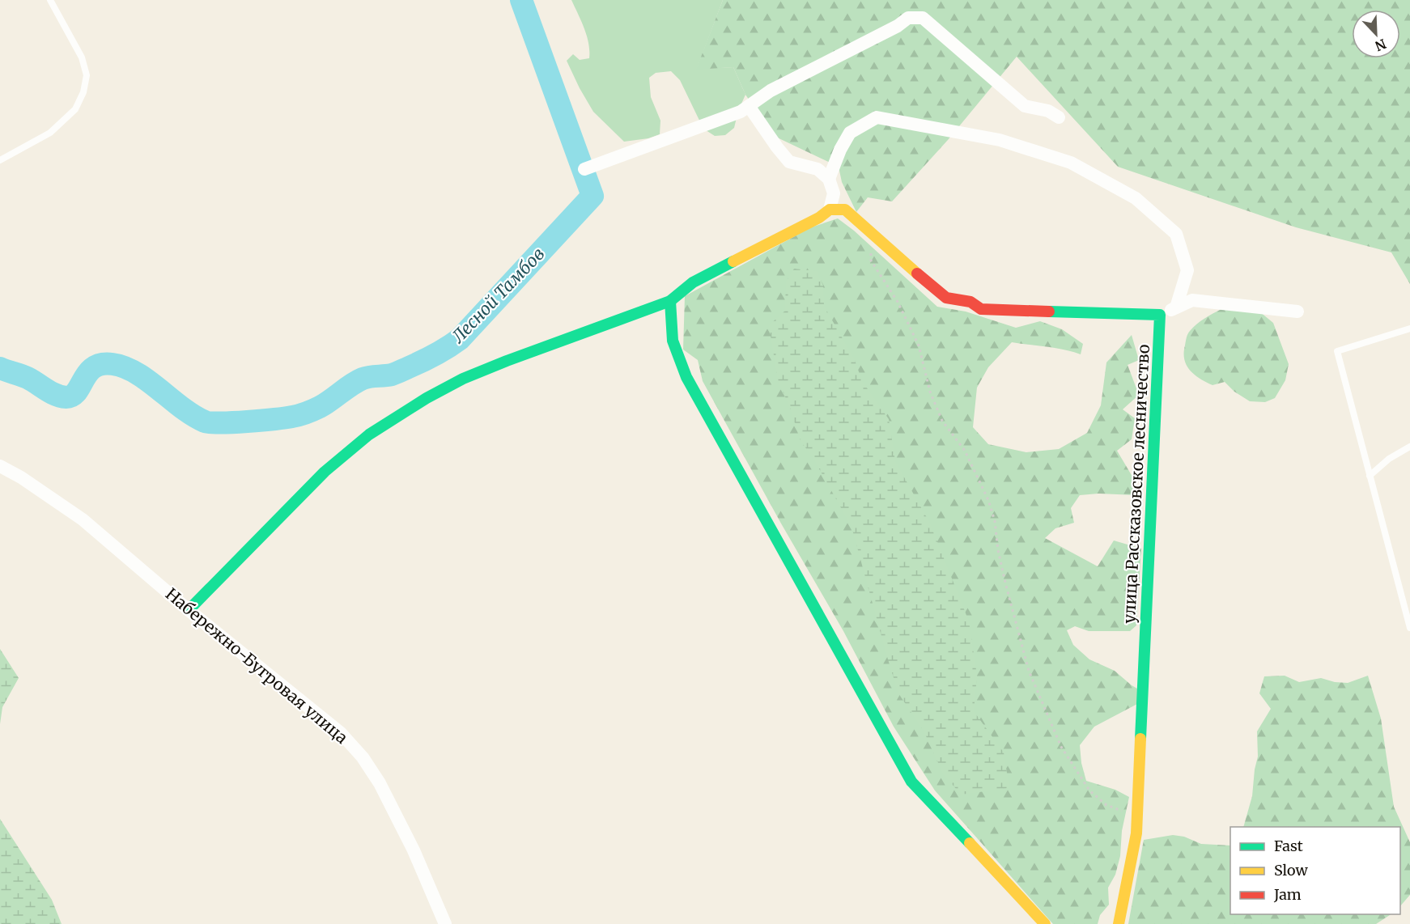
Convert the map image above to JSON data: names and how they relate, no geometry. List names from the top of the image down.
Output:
{
  "streets": {
    "street": ["улица Рассказовское лесничество", "Набережно-Бугровая улица"]
  },
  "water": ["Лесной Тамбов"],
  "legend": ["Fast", "Slow", "Jam"],
  "north": "bottom right"
}
